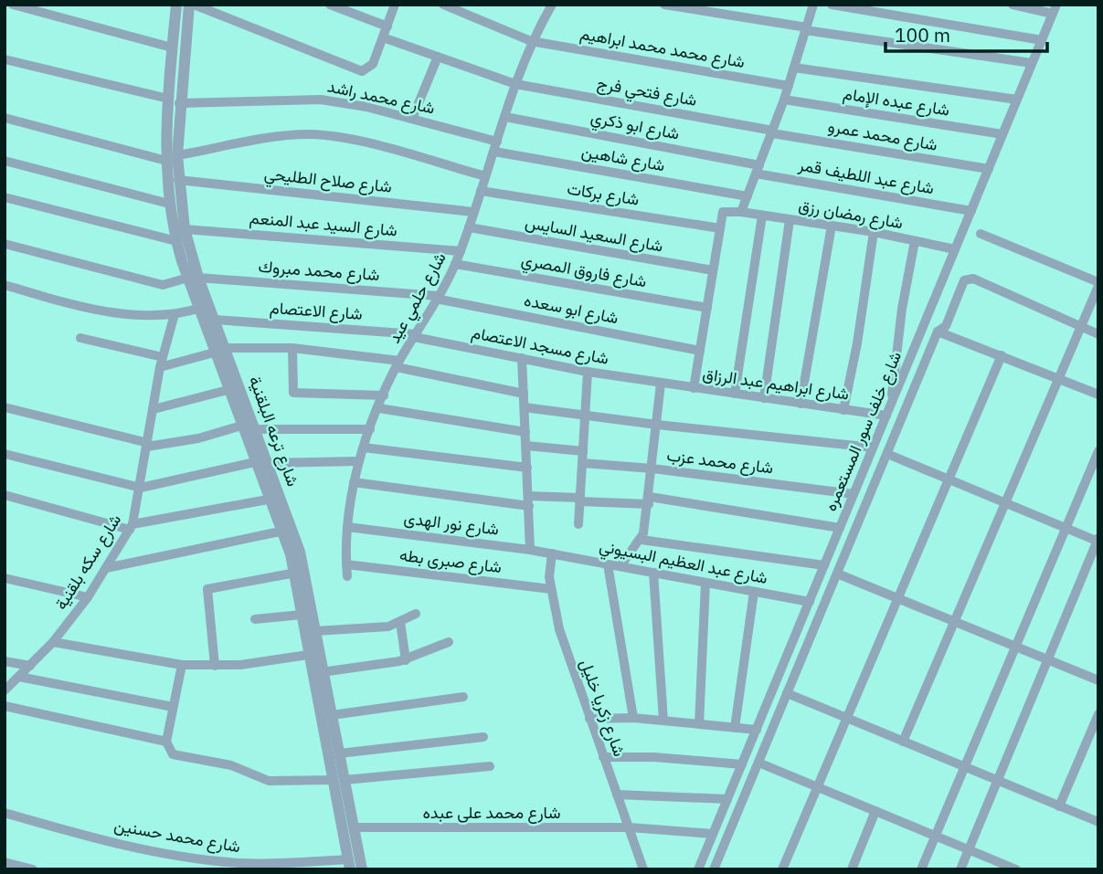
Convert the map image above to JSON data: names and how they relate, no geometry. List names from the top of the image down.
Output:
{
  "streets": {
    "street": [
      "شارع محمد محمد ابراهيم",
      "شارع فتحي فرج",
      "شارع محمد راشد",
      "شارع عبده الإمام",
      "شارع ابو ذكري",
      "شارع محمد عمرو",
      "شارع شاهين",
      "شارع عبد اللطيف قمر",
      "شارع صلاح الطليحي",
      "شارع بركات",
      "شارع رمضان رزق",
      "شارع السيد عبد المنعم",
      "شارع السعيد السايس",
      "شارع محمد مبروك",
      "شارع فاروق المصري",
      "شارع حلمي عيد",
      "شارع ابو سعده",
      "شارع الاعتصام",
      "شارع مسجد الاعتصام",
      "شارع ابراهيم عبد الرزاق",
      "شارع ترعه البلقنية",
      "شارع خلف سور المستعمره",
      "شارع محمد عزب",
      "شارع نور الهدى",
      "شارع صبرى بطه",
      "شارع سكه بلقنية",
      "شارع عبد العظيم البسيوني",
      "شارع زكريا خليل",
      "شارع محمد على عبده",
      "شارع محمد حسنين"
    ]
  },
  "crossings": [
    ["شارع محمد محمد ابراهيم", "شارع حلمي عيد"],
    ["شارع فتحي فرج", "شارع محمد عمرو"],
    ["شارع فتحي فرج", "شارع حلمي عيد"],
    ["شارع محمد راشد", "شارع حلمي عيد"],
    ["شارع محمد راشد", "شارع ترعه البلقنية"],
    ["شارع عبده الإمام", "شارع خلف سور المستعمره"],
    ["شارع ابو ذكري", "شارع عبد اللطيف قمر"],
    ["شارع ابو ذكري", "شارع حلمي عيد"],
    ["شارع محمد عمرو", "شارع خلف سور المستعمره"],
    ["شارع شاهين", "شارع حلمي عيد"],
    ["شارع عبد اللطيف قمر", "شارع خلف سور المستعمره"],
    ["شارع صلاح الطليحي", "شارع حلمي عيد"],
    ["شارع صلاح الطليحي", "شارع ترعه البلقنية"],
    ["شارع بركات", "شارع حلمي عيد"],
    ["شارع رمضان رزق", "شارع خلف سور المستعمره"],
    ["شارع السيد عبد المنعم", "شارع حلمي عيد"],
    ["شارع السيد عبد المنعم", "شارع ترعه البلقنية"],
    ["شارع السعيد السايس", "شارع حلمي عيد"],
    ["شارع محمد مبروك", "شارع حلمي عيد"],
    ["شارع محمد مبروك", "شارع ابو سعده"],
    ["شارع محمد مبروك", "شارع ترعه البلقنية"],
    ["شارع فاروق المصري", "شارع حلمي عيد"],
    ["شارع حلمي عيد", "شارع ابو سعده"],
    ["شارع حلمي عيد", "شارع الاعتصام"],
    ["شارع حلمي عيد", "شارع مسجد الاعتصام"],
    ["شارع حلمي عيد", "شارع نور الهدى"],
    ["شارع حلمي عيد", "شارع صبرى بطه"],
    ["شارع الاعتصام", "شارع مسجد الاعتصام"],
    ["شارع الاعتصام", "شارع ترعه البلقنية"],
    ["شارع مسجد الاعتصام", "شارع ابراهيم عبد الرزاق"],
    ["شارع ابراهيم عبد الرزاق", "شارع خلف سور المستعمره"],
    ["شارع ترعه البلقنية", "شارع محمد على عبده"],
    ["شارع ترعه البلقنية", "شارع محمد حسنين"],
    ["شارع خلف سور المستعمره", "شارع محمد عزب"],
    ["شارع خلف سور المستعمره", "شارع عبد العظيم البسيوني"],
    ["شارع خلف سور المستعمره", "شارع محمد على عبده"],
    ["شارع نور الهدى", "شارع عبد العظيم البسيوني"],
    ["شارع نور الهدى", "شارع زكريا خليل"],
    ["شارع صبرى بطه", "شارع زكريا خليل"],
    ["شارع عبد العظيم البسيوني", "شارع زكريا خليل"],
    ["شارع زكريا خليل", "شارع محمد على عبده"]
  ],
  "scale_bar": "100 m"
}
